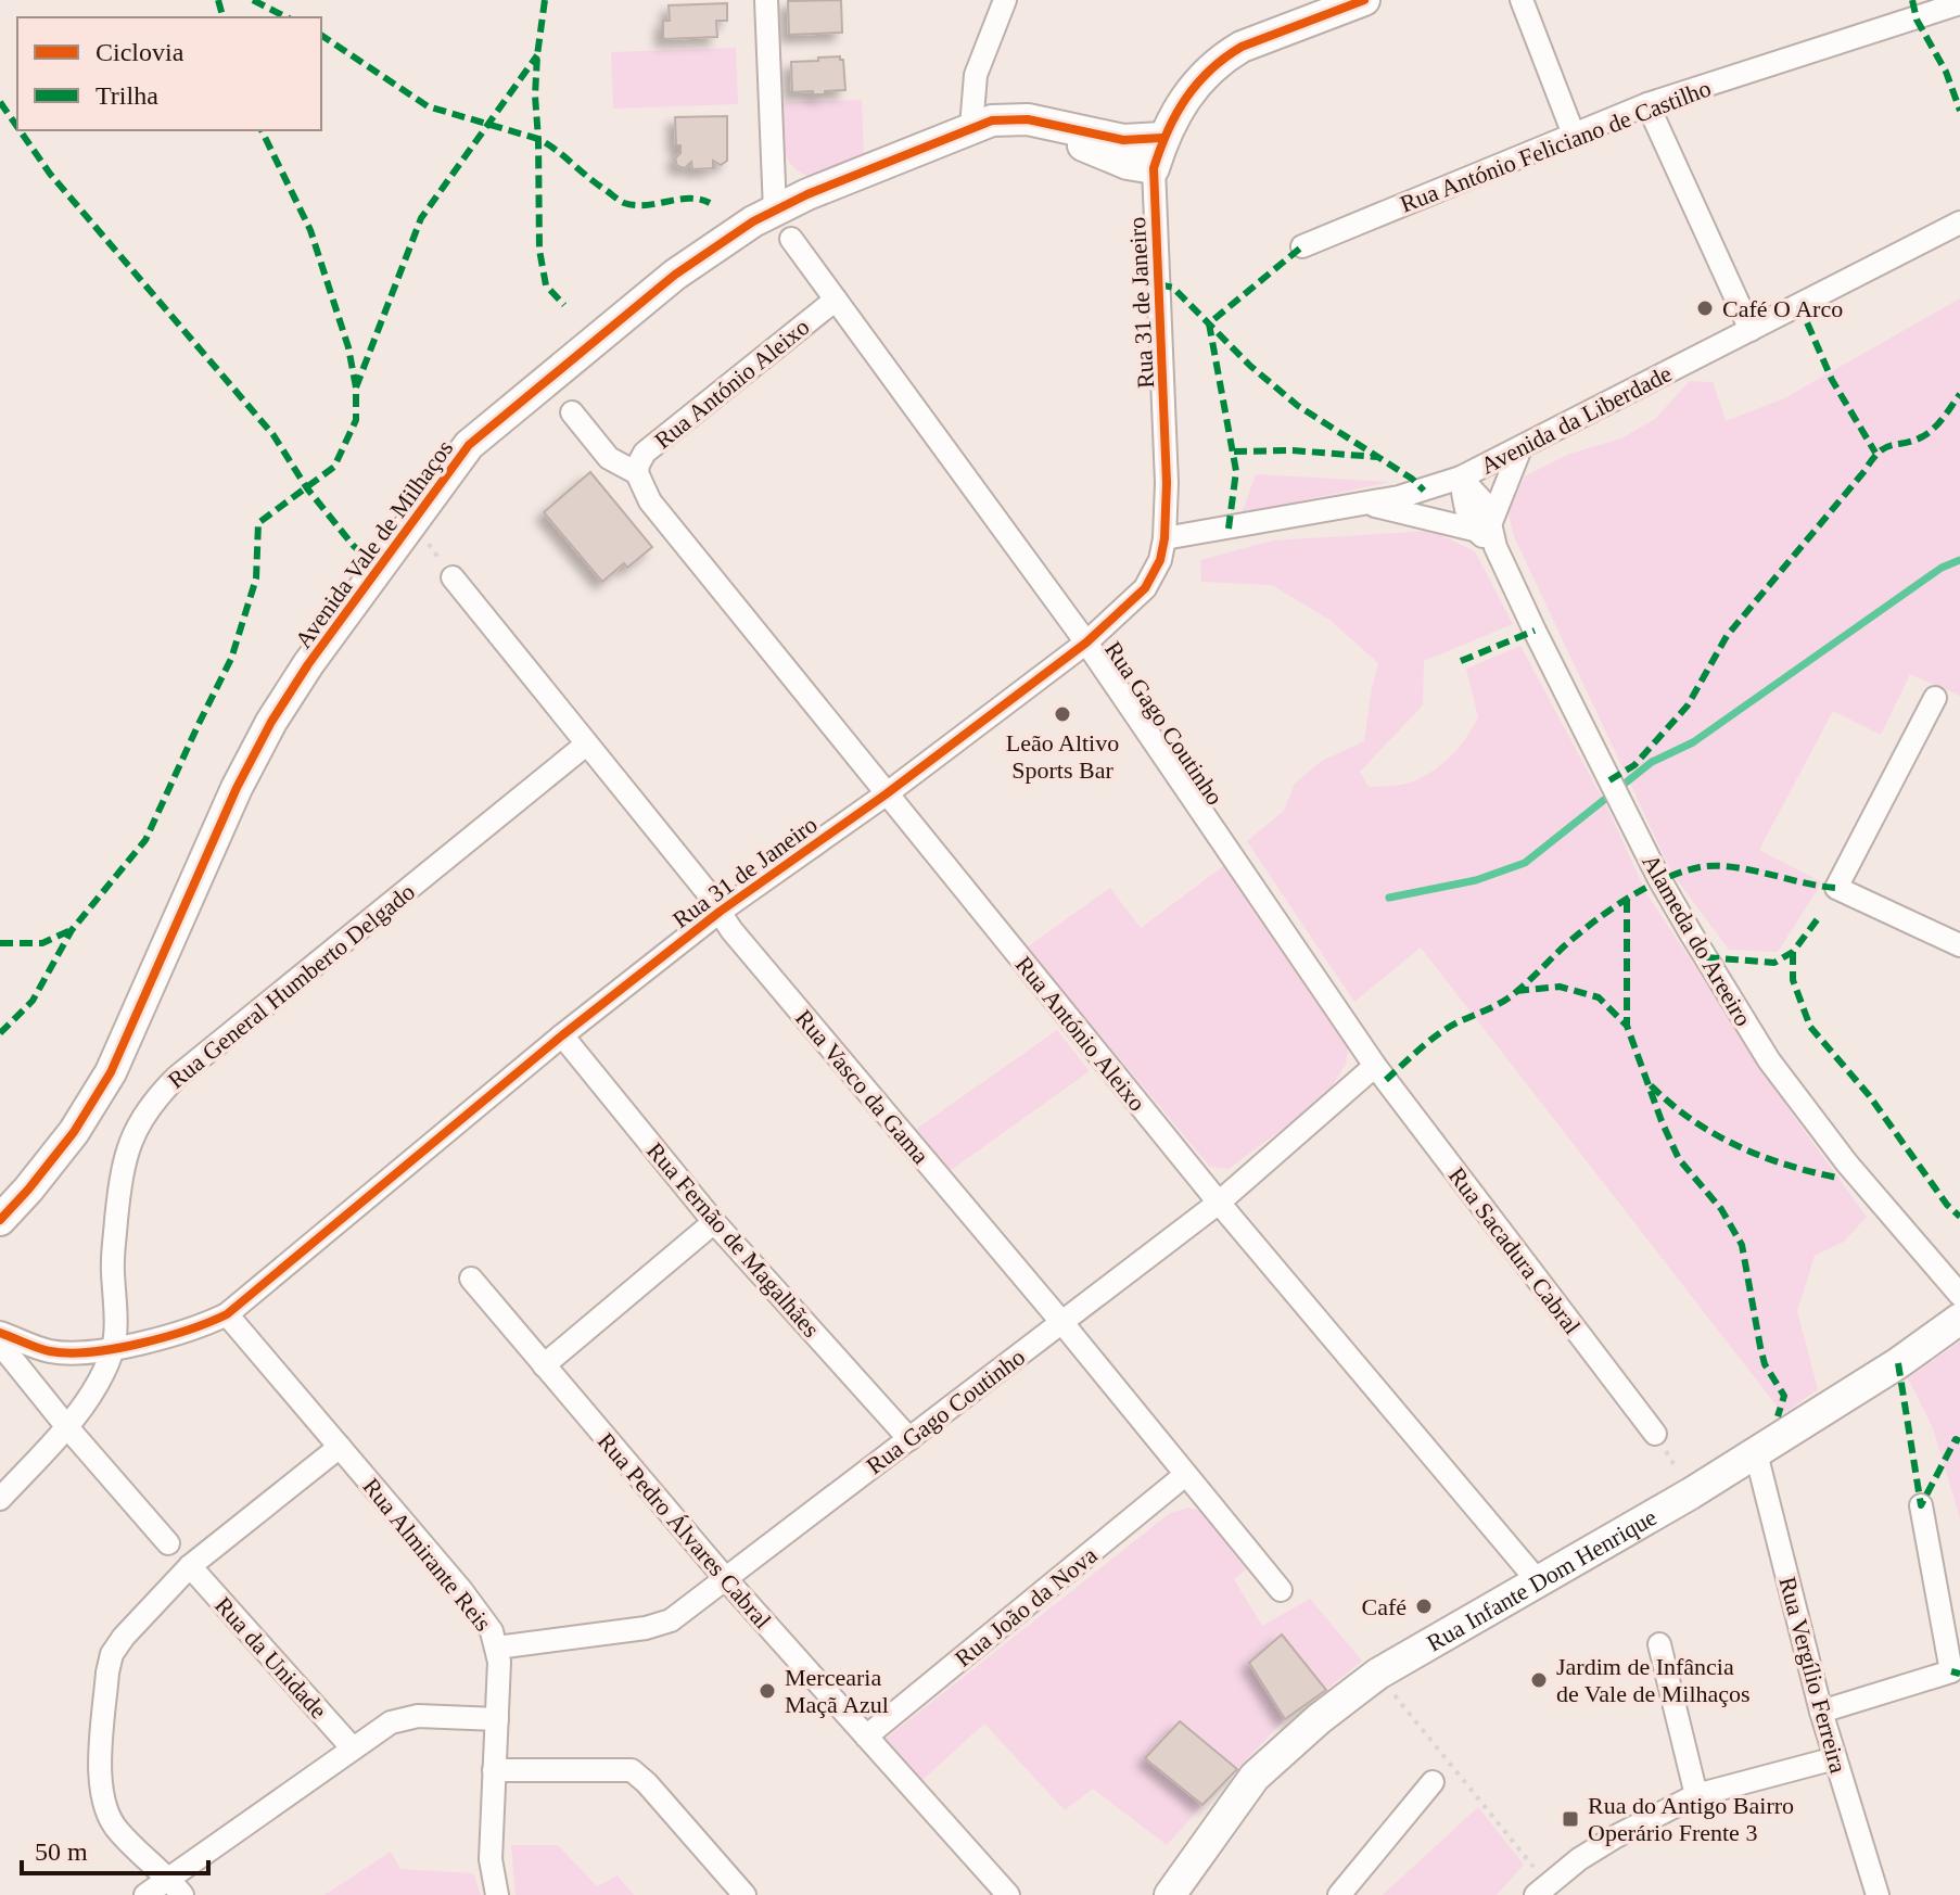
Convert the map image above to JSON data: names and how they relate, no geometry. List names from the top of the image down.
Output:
{
  "streets": {
    "street": [
      "Rua António Feliciano de Castilho",
      "Rua 31 de Janeiro",
      "Rua António Aleixo",
      "Avenida da Liberdade",
      "Avenida Vale de Milhaços",
      "Rua Gago Coutinho",
      "Alameda do Areeiro",
      "Rua General Humberto Delgado",
      "Rua Vasco da Gama",
      "Rua Fernão de Magalhães",
      "Rua Sacadura Cabral",
      "Rua Pedro Álvares Cabral",
      "Rua Almirante Reis",
      "Rua Infante Dom Henrique",
      "Rua João da Nova",
      "Rua da Unidade",
      "Rua Vergílio Ferreira"
    ]
  },
  "crossings": [
    ["Rua 31 de Janeiro", "Rua António Aleixo"],
    ["Rua 31 de Janeiro", "Avenida da Liberdade"],
    ["Rua 31 de Janeiro", "Avenida Vale de Milhaços"],
    ["Rua 31 de Janeiro", "Rua Gago Coutinho"],
    ["Rua 31 de Janeiro", "Rua General Humberto Delgado"],
    ["Rua 31 de Janeiro", "Rua Vasco da Gama"],
    ["Rua 31 de Janeiro", "Rua Fernão de Magalhães"],
    ["Rua 31 de Janeiro", "Rua Almirante Reis"],
    ["Rua António Aleixo", "Rua Gago Coutinho"],
    ["Rua António Aleixo", "Rua Infante Dom Henrique"],
    ["Avenida da Liberdade", "Alameda do Areeiro"],
    ["Rua Gago Coutinho", "Rua Vasco da Gama"],
    ["Rua Gago Coutinho", "Rua Fernão de Magalhães"],
    ["Rua Gago Coutinho", "Rua Sacadura Cabral"],
    ["Rua Gago Coutinho", "Rua Pedro Álvares Cabral"],
    ["Rua Gago Coutinho", "Rua Almirante Reis"],
    ["Rua General Humberto Delgado", "Rua Vasco da Gama"],
    ["Rua Vasco da Gama", "Rua João da Nova"],
    ["Rua Pedro Álvares Cabral", "Rua João da Nova"],
    ["Rua Infante Dom Henrique", "Rua Vergílio Ferreira"]
  ],
  "places": {
    "other": [
      "Café O Arco",
      "Leão Altivo Sports Bar",
      "Café",
      "Jardim de Infância de Vale de Milhaços",
      "Mercearia Maçã Azul"
    ],
    "transit": ["Rua do Antigo Bairro Operário Frente 3"]
  },
  "legend": ["Ciclovia", "Trilha"],
  "scale_bar": "50 m"
}
